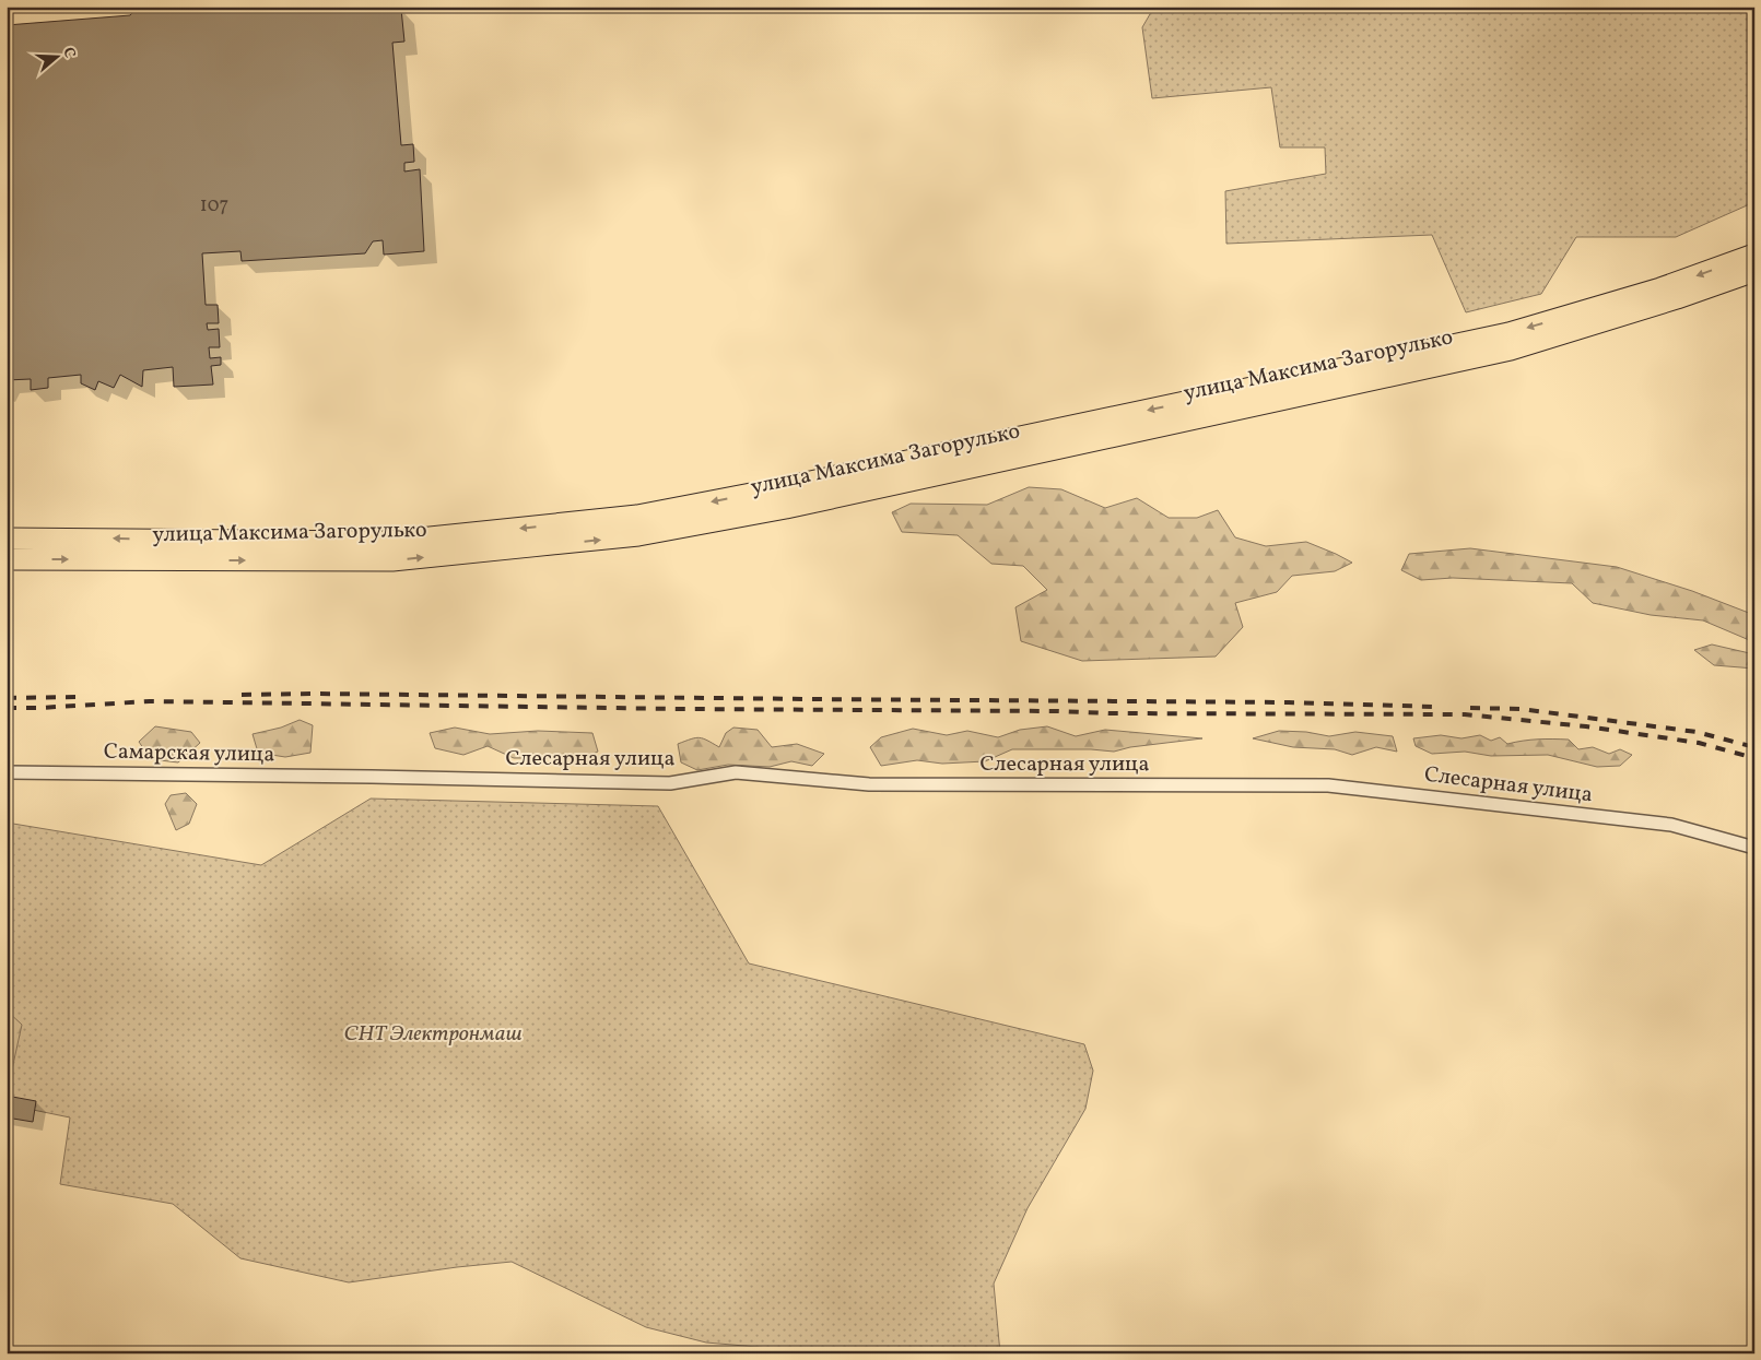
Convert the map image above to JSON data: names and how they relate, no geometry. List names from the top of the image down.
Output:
{
  "streets": {
    "main road": ["улица Максима Загорулько"],
    "street": ["Самарская улица", "Слесарная улица"]
  },
  "crossings": [
    ["Самарская улица", "Слесарная улица"]
  ],
  "parks": ["СНТ Электронмаш"],
  "house_numbers": ["107"],
  "north": "right"
}
